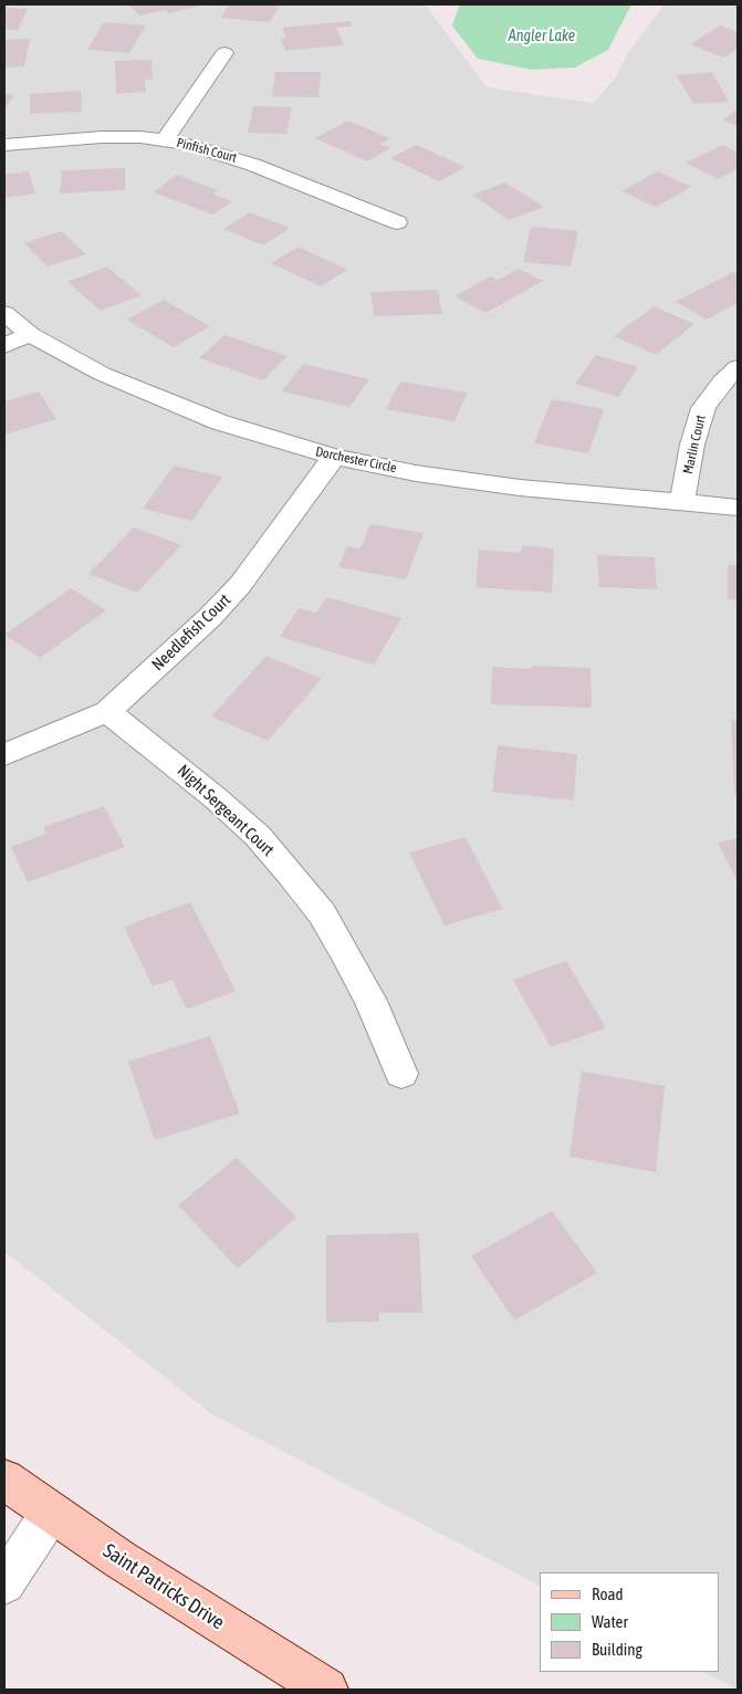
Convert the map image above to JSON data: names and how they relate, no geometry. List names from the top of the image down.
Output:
{
  "streets": {
    "main road": ["Saint Patricks Drive"],
    "street": [
      "Pinfish Court",
      "Marlin Court",
      "Dorchester Circle",
      "Needlefish Court",
      "Night Sergeant Court"
    ]
  },
  "crossings": [
    ["Marlin Court", "Dorchester Circle"],
    ["Dorchester Circle", "Needlefish Court"],
    ["Needlefish Court", "Night Sergeant Court"]
  ],
  "water": ["Angler Lake"],
  "legend": ["Road", "Water", "Building"]
}
